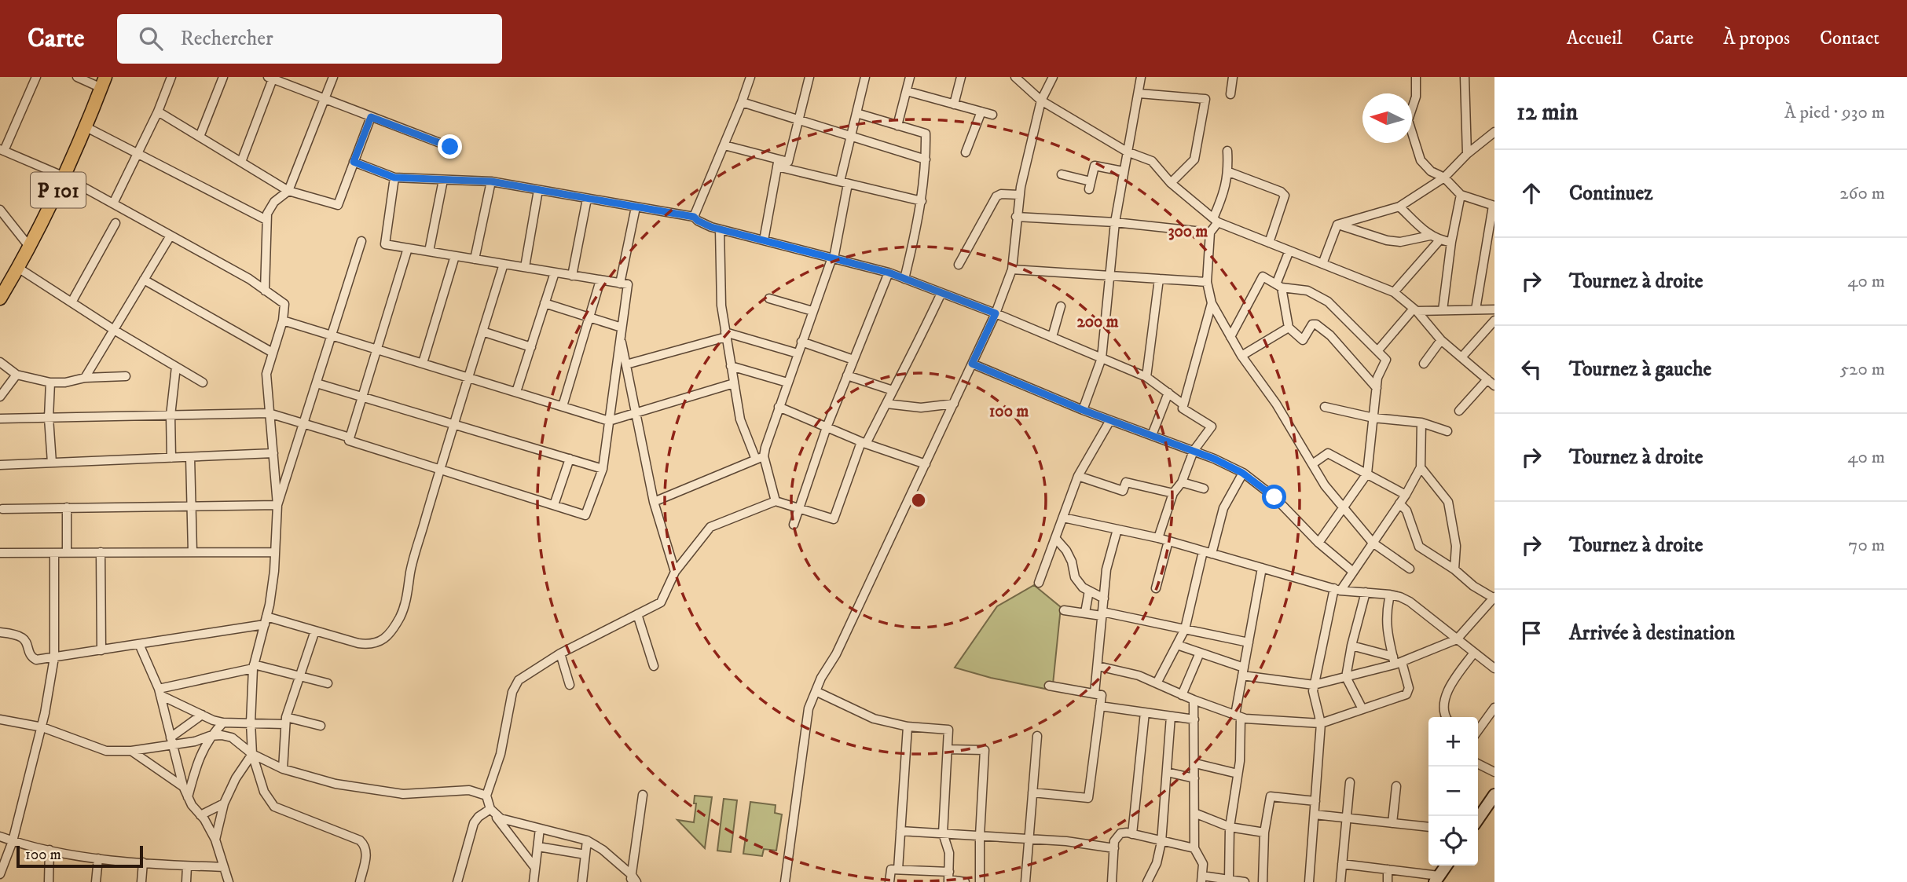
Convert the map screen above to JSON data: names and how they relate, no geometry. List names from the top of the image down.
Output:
{
  "streets": {
    "main road": ["P 101"]
  },
  "scale_bar": "100 m",
  "north": "left",
  "page": {
    "header": "Carte",
    "search": "Rechercher",
    "nav": [
      "Accueil",
      "Carte",
      "À propos",
      "Contact"
    ],
    "heading": ["12 min", "À pied · 930 m"],
    "list": [
      ["Continuez", "260 m"],
      ["Tournez à droite", "40 m"],
      ["Tournez à gauche", "520 m"],
      ["Tournez à droite", "40 m"],
      ["Tournez à droite", "70 m"],
      "Arrivée à destination"
    ],
    "map_buttons": ["+", "−"],
    "scale": "100 m"
  },
  "rings": ["300 m", "200 m", "100 m"]
}
